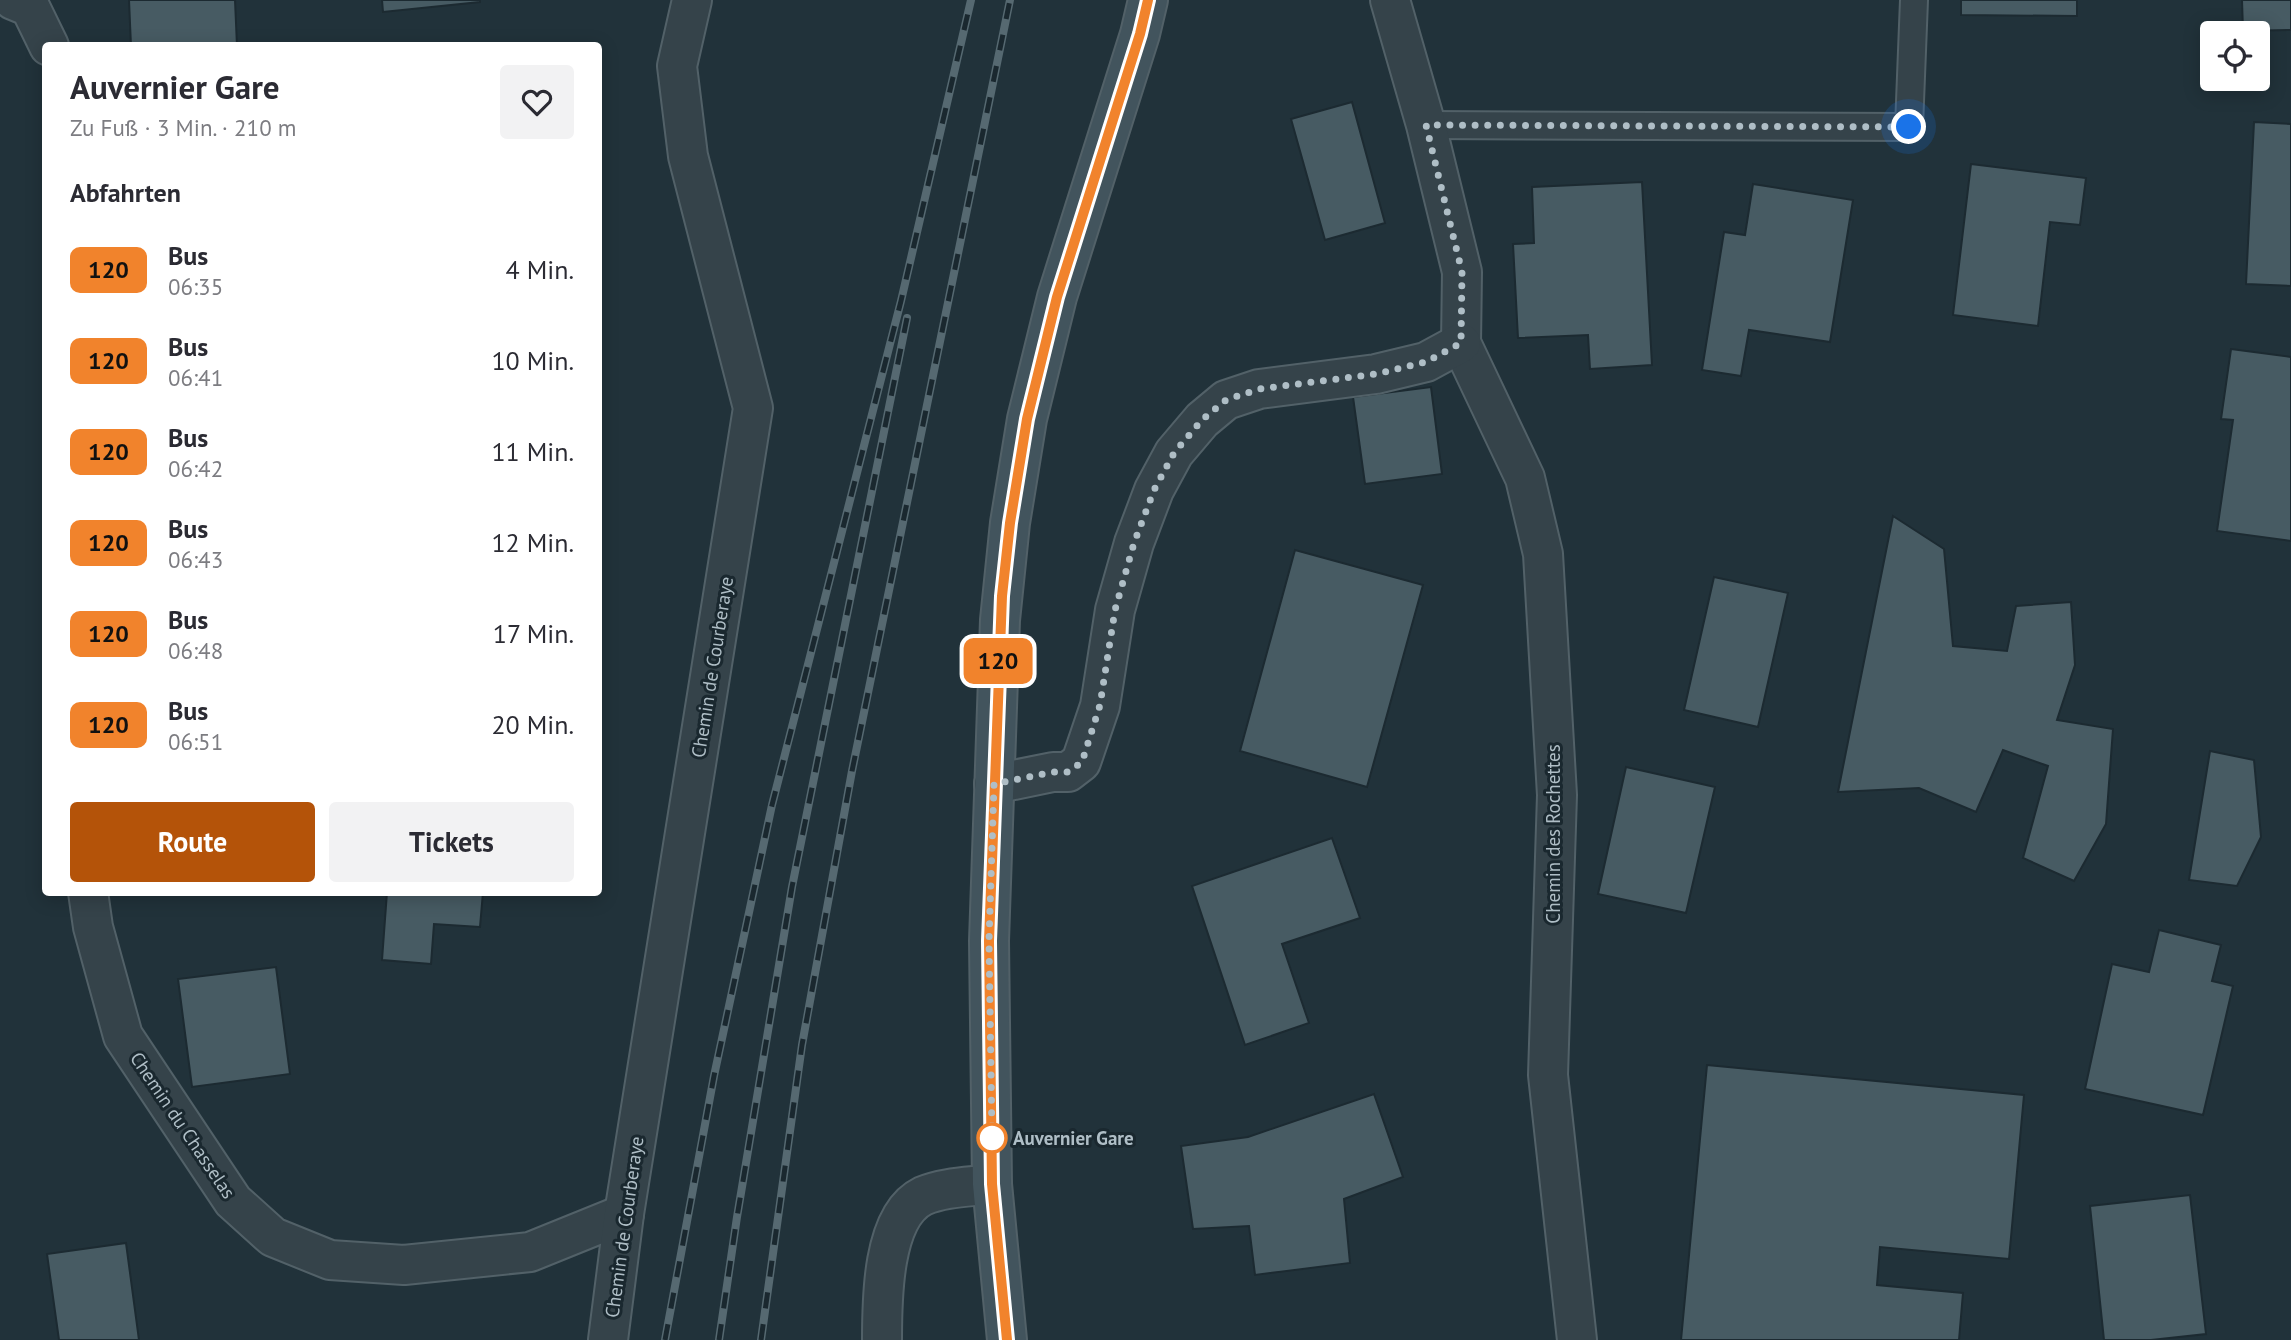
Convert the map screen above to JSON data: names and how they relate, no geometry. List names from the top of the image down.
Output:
{
  "streets": {
    "street": ["Chemin de Courberaye", "Chemin des Rochettes", "Chemin du Chasselas"]
  },
  "crossings": [
    ["Chemin de Courberaye", "Chemin du Chasselas"]
  ],
  "places": ["Auvernier Gare"],
  "lines": ["bus line 120"],
  "page": {
    "on_map": "120",
    "heading": [
      ["Auvernier Gare", "Zu Fuß · 3 Min. · 210 m"],
      "Abfahrten"
    ],
    "list": [
      {
        "mark": "120",
        "name": "Bus",
        "note": "06:35",
        "value": "4 Min."
      },
      {
        "mark": "120",
        "name": "Bus",
        "note": "06:41",
        "value": "10 Min."
      },
      {
        "mark": "120",
        "name": "Bus",
        "note": "06:42",
        "value": "11 Min."
      },
      {
        "mark": "120",
        "name": "Bus",
        "note": "06:43",
        "value": "12 Min."
      },
      {
        "mark": "120",
        "name": "Bus",
        "note": "06:48",
        "value": "17 Min."
      },
      {
        "mark": "120",
        "name": "Bus",
        "note": "06:51",
        "value": "20 Min."
      }
    ],
    "buttons": ["Route", "Tickets"]
  }
}
